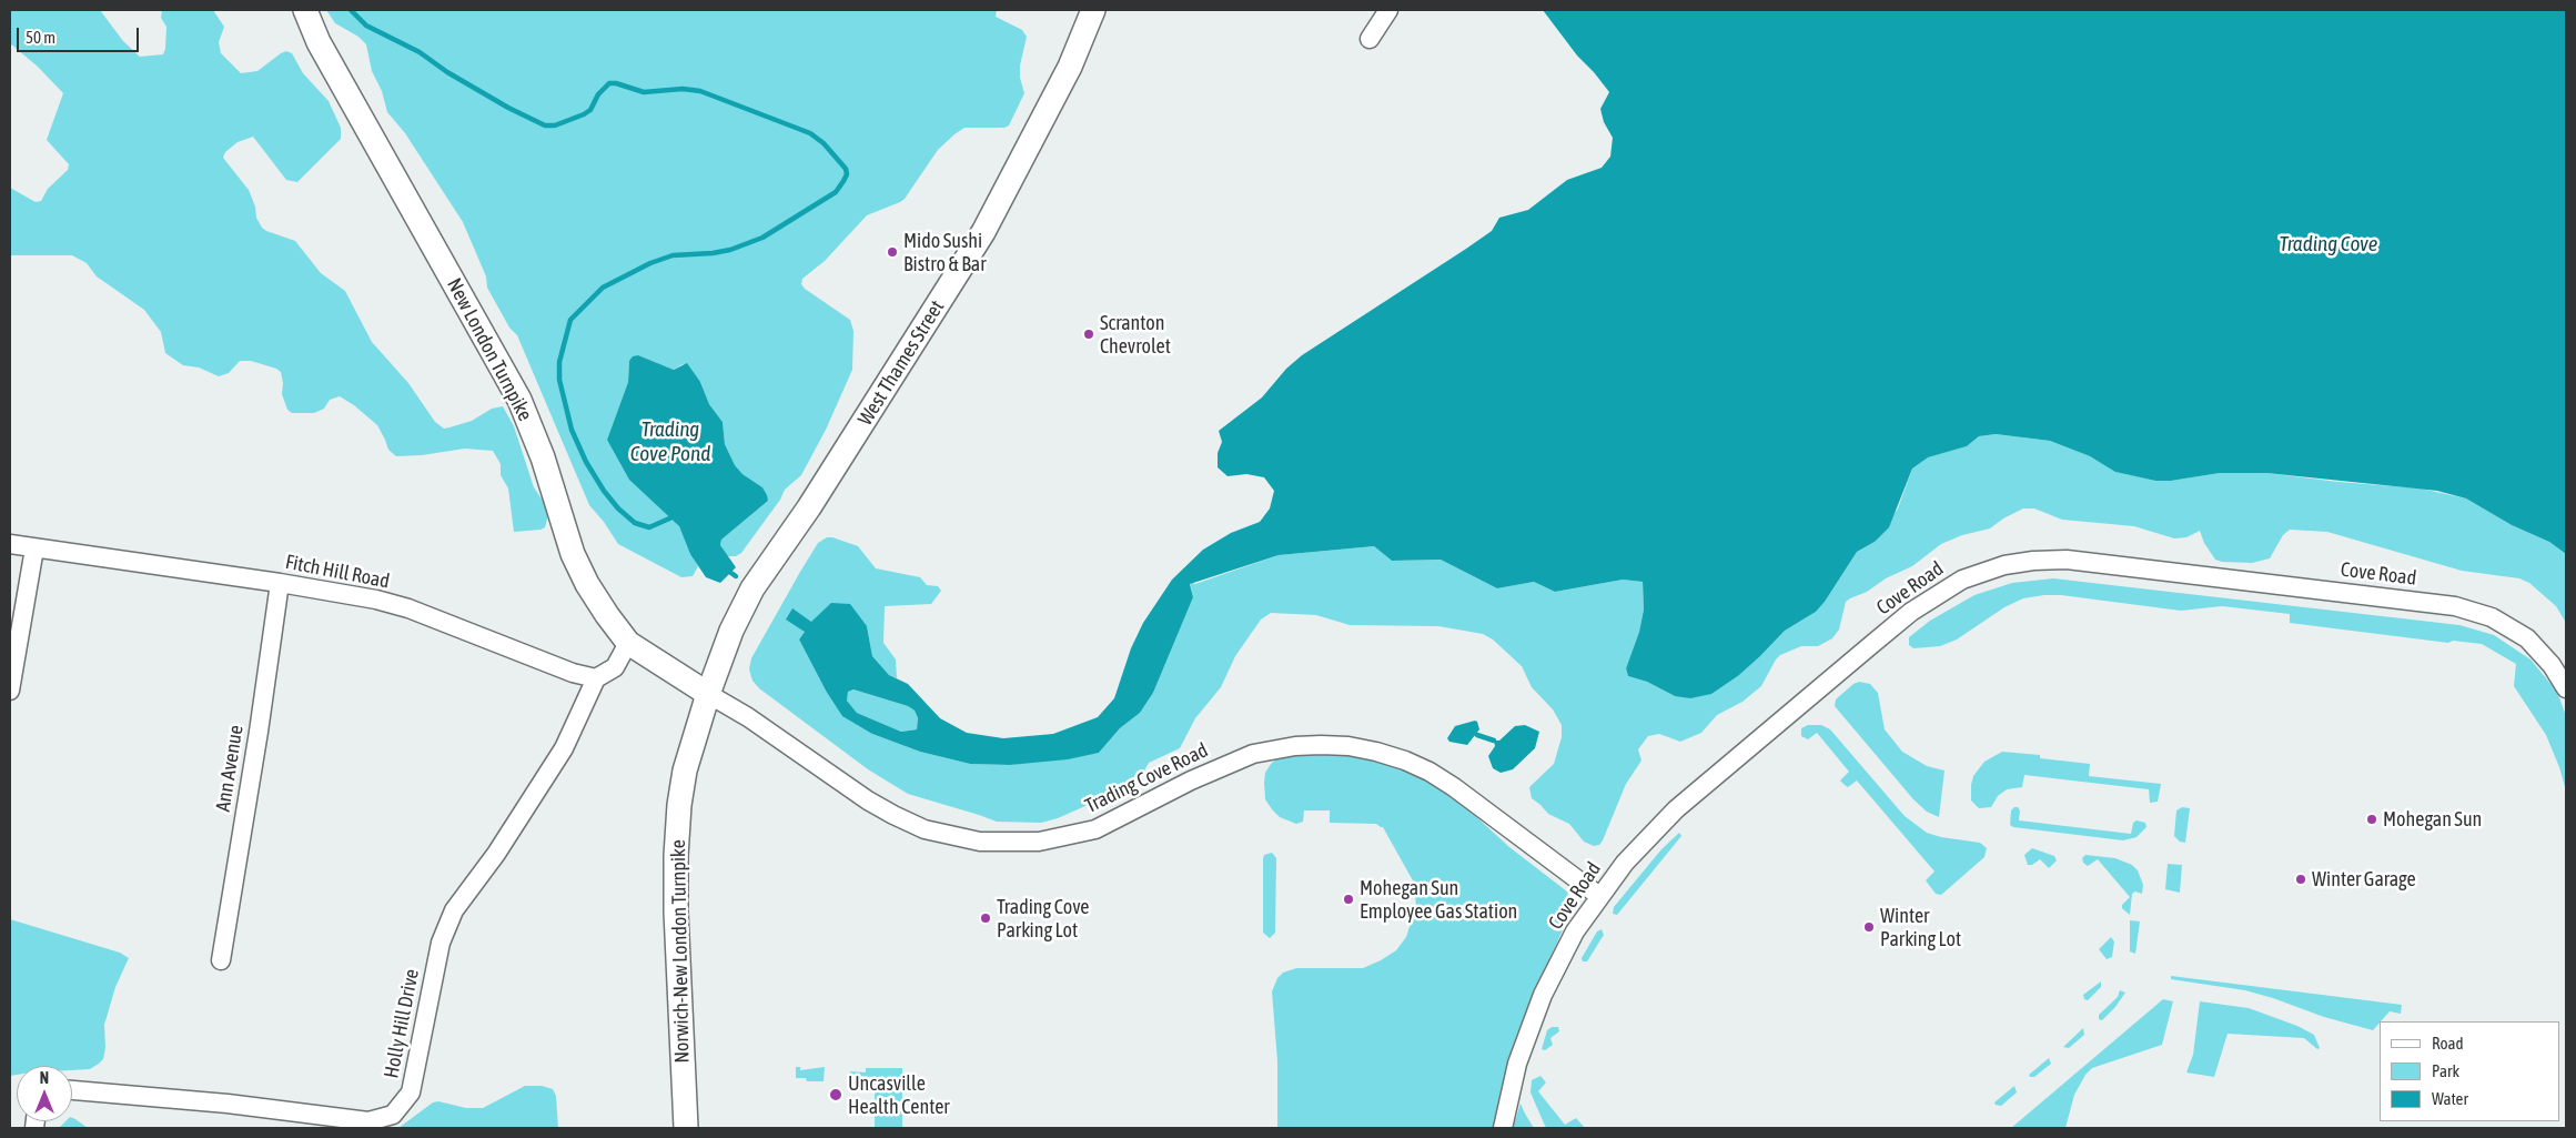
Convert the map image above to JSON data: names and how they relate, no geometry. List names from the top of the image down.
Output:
{
  "streets": {
    "main road": ["New London Turnpike", "West Thames Street", "Norwich-New London Turnpike"],
    "street": [
      "Fitch Hill Road",
      "Cove Road",
      "Ann Avenue",
      "Trading Cove Road",
      "Holly Hill Drive"
    ]
  },
  "crossings": [
    ["New London Turnpike", "Trading Cove Road"],
    ["New London Turnpike", "Norwich-New London Turnpike"],
    ["West Thames Street", "Norwich-New London Turnpike"],
    ["Fitch Hill Road", "Ann Avenue"],
    ["Fitch Hill Road", "Holly Hill Drive"],
    ["Cove Road", "Trading Cove Road"],
    ["Trading Cove Road", "Norwich-New London Turnpike"]
  ],
  "water": ["Trading Cove", "Trading Cove Pond"],
  "places": [
    "Mido Sushi Bistro & Bar",
    "Scranton Chevrolet",
    "Mohegan Sun",
    "Winter Garage",
    "Mohegan Sun Employee Gas Station",
    "Trading Cove Parking Lot",
    "Winter Parking Lot",
    "Uncasville Health Center"
  ],
  "legend": ["Road", "Park", "Water"],
  "scale_bar": "50 m",
  "north": "top"
}
